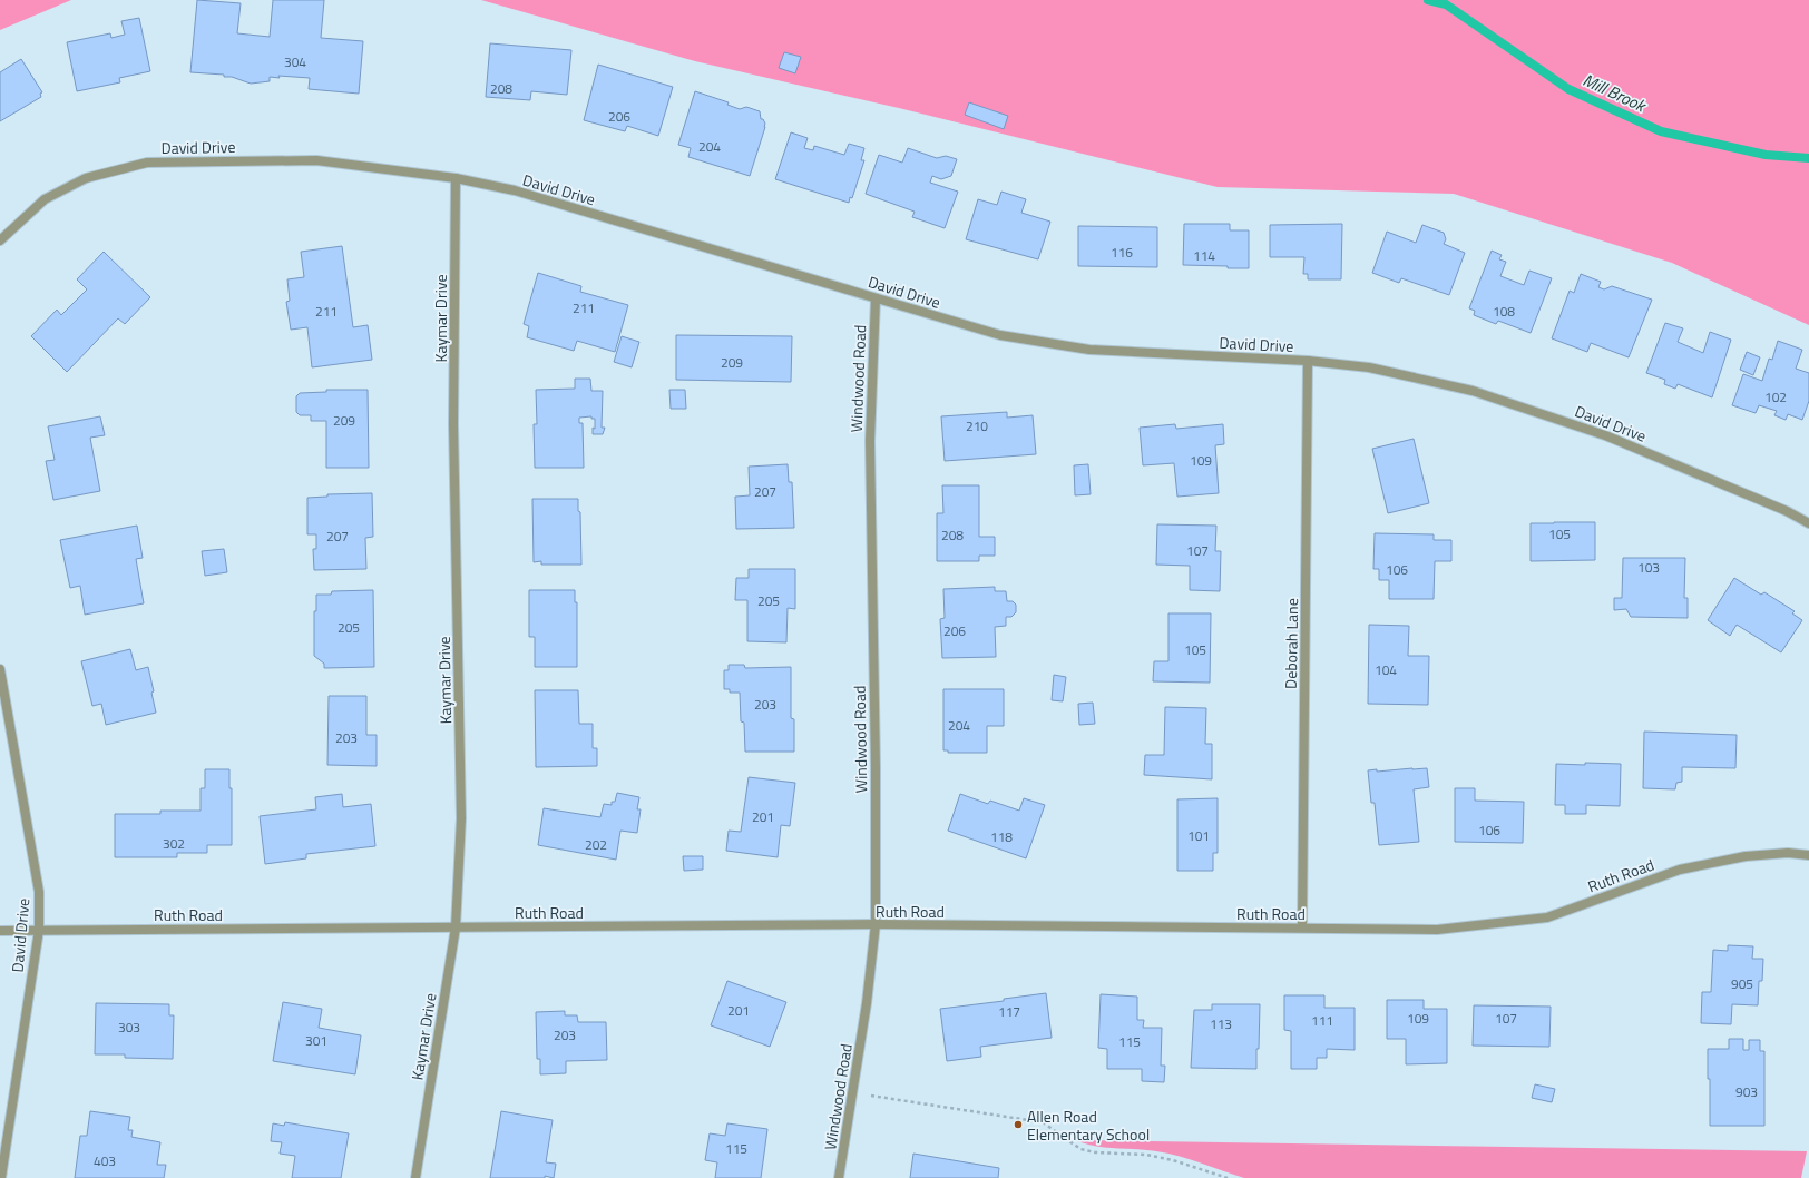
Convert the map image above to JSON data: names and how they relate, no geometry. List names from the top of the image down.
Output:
{
  "streets": {
    "street": [
      "David Drive",
      "Kaymar Drive",
      "Windwood Road",
      "Deborah Lane",
      "Ruth Road"
    ]
  },
  "crossings": [
    ["David Drive", "Kaymar Drive"],
    ["David Drive", "Windwood Road"],
    ["David Drive", "Deborah Lane"],
    ["David Drive", "Ruth Road"],
    ["Kaymar Drive", "Ruth Road"],
    ["Windwood Road", "Ruth Road"],
    ["Deborah Lane", "Ruth Road"]
  ],
  "water": ["Mill Brook"],
  "places": ["Allen Road Elementary School"],
  "house_numbers": [
    "304",
    "208",
    "206",
    "204",
    "116",
    "114",
    "211",
    "211",
    "108",
    "209",
    "102",
    "209",
    "210",
    "109",
    "207",
    "105",
    "208",
    "207",
    "107",
    "103",
    "106",
    "205",
    "205",
    "206",
    "105",
    "104",
    "203",
    "204",
    "203",
    "201",
    "106",
    "101",
    "118",
    "302",
    "202",
    "905",
    "201",
    "117",
    "109",
    "107",
    "111",
    "113",
    "303",
    "203",
    "301",
    "115",
    "903",
    "115",
    "403"
  ]
}
